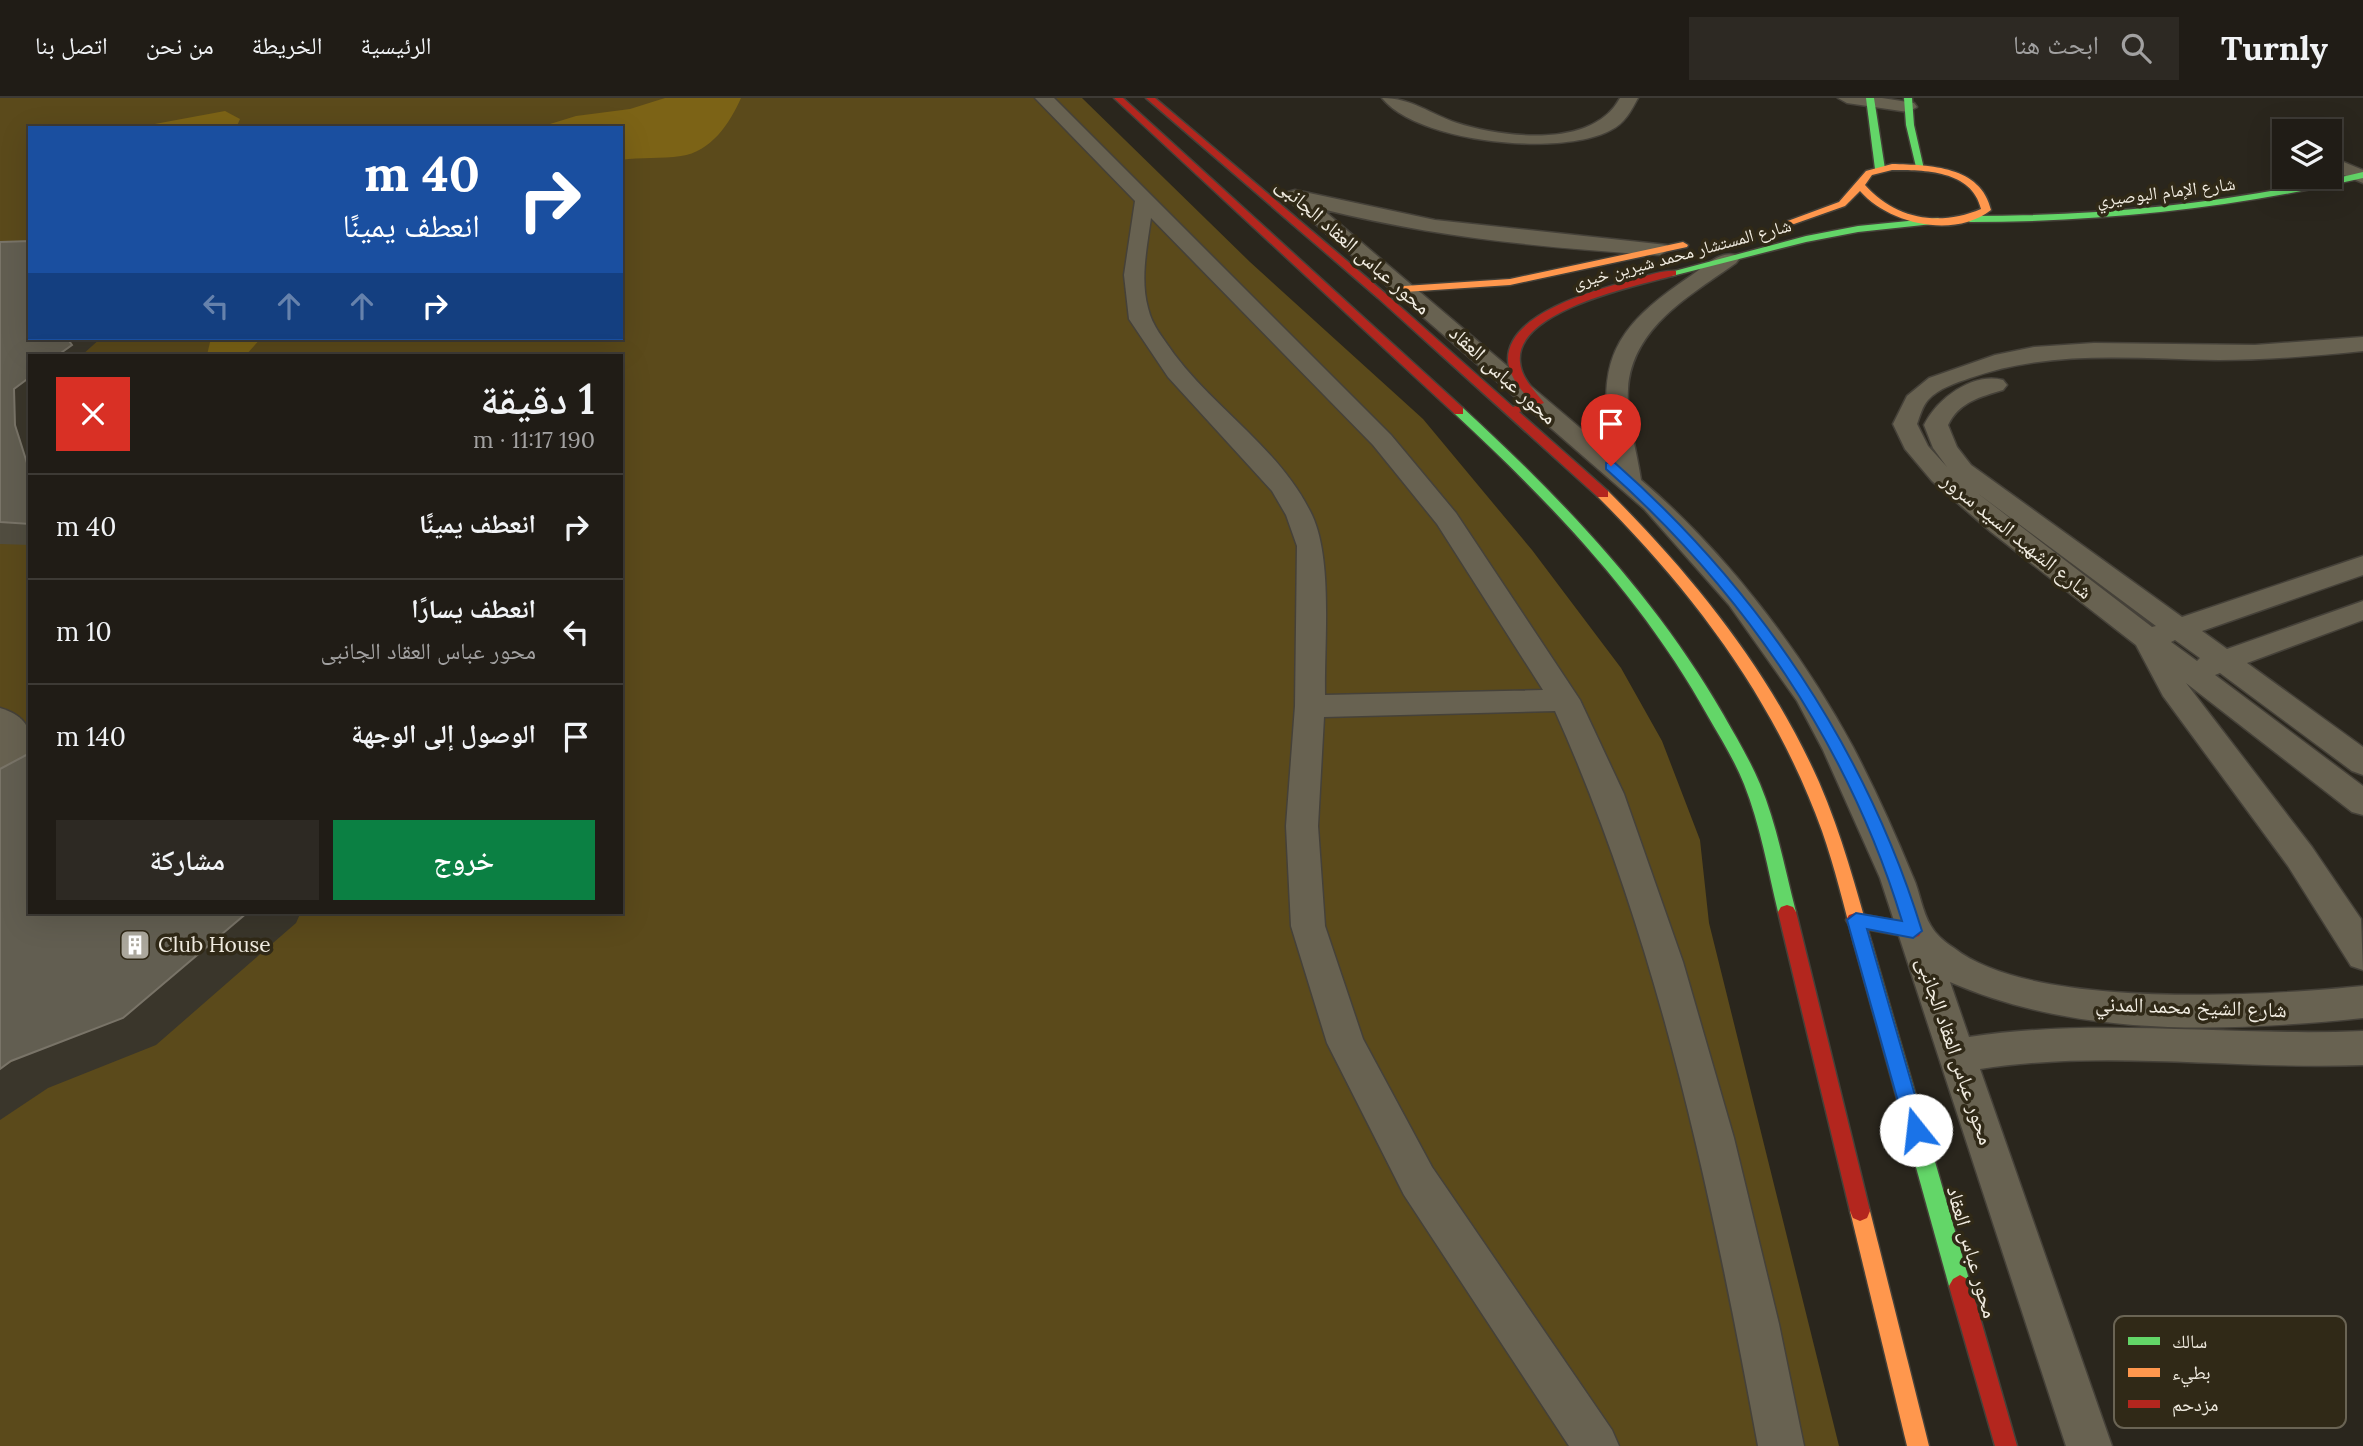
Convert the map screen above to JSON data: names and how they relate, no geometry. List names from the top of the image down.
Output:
{
  "streets": {
    "main road": ["شارع الإمام البوصيري", "شارع المستشار محمد شيرين خيرى", "محور عباس العقاد"],
    "street": ["محور عباس العقاد الجانبى", "شارع الشهيد السيد سرور", "شارع الشيخ محمد المدني"]
  },
  "crossings": [
    ["شارع الإمام البوصيري", "شارع المستشار محمد شيرين خيرى"],
    ["محور عباس العقاد الجانبى", "شارع المستشار محمد شيرين خيرى"],
    ["محور عباس العقاد الجانبى", "محور عباس العقاد"],
    ["محور عباس العقاد الجانبى", "شارع الشيخ محمد المدني"],
    ["شارع المستشار محمد شيرين خيرى", "محور عباس العقاد"]
  ],
  "places": {
    "building": ["Club House"]
  },
  "legend": ["سالك", "بطيء", "مزدحم"],
  "page": {
    "header": "Turnly",
    "search": "ابحث هنا",
    "nav": [
      "الرئيسية",
      "الخريطة",
      "من نحن",
      "اتصل بنا"
    ],
    "turn": ["40 m", "انعطف يمينًا"],
    "heading": ["1 دقيقة", "190 m · 11:17"],
    "list": [
      {
        "name": "انعطف يمينًا",
        "value": "40 m"
      },
      {
        "name": "انعطف يسارًا",
        "note": "محور عباس العقاد الجانبى",
        "value": "10 m"
      },
      {
        "name": "الوصول إلى الوجهة",
        "value": "140 m"
      }
    ],
    "buttons": ["خروج", "مشاركة"]
  }
}
